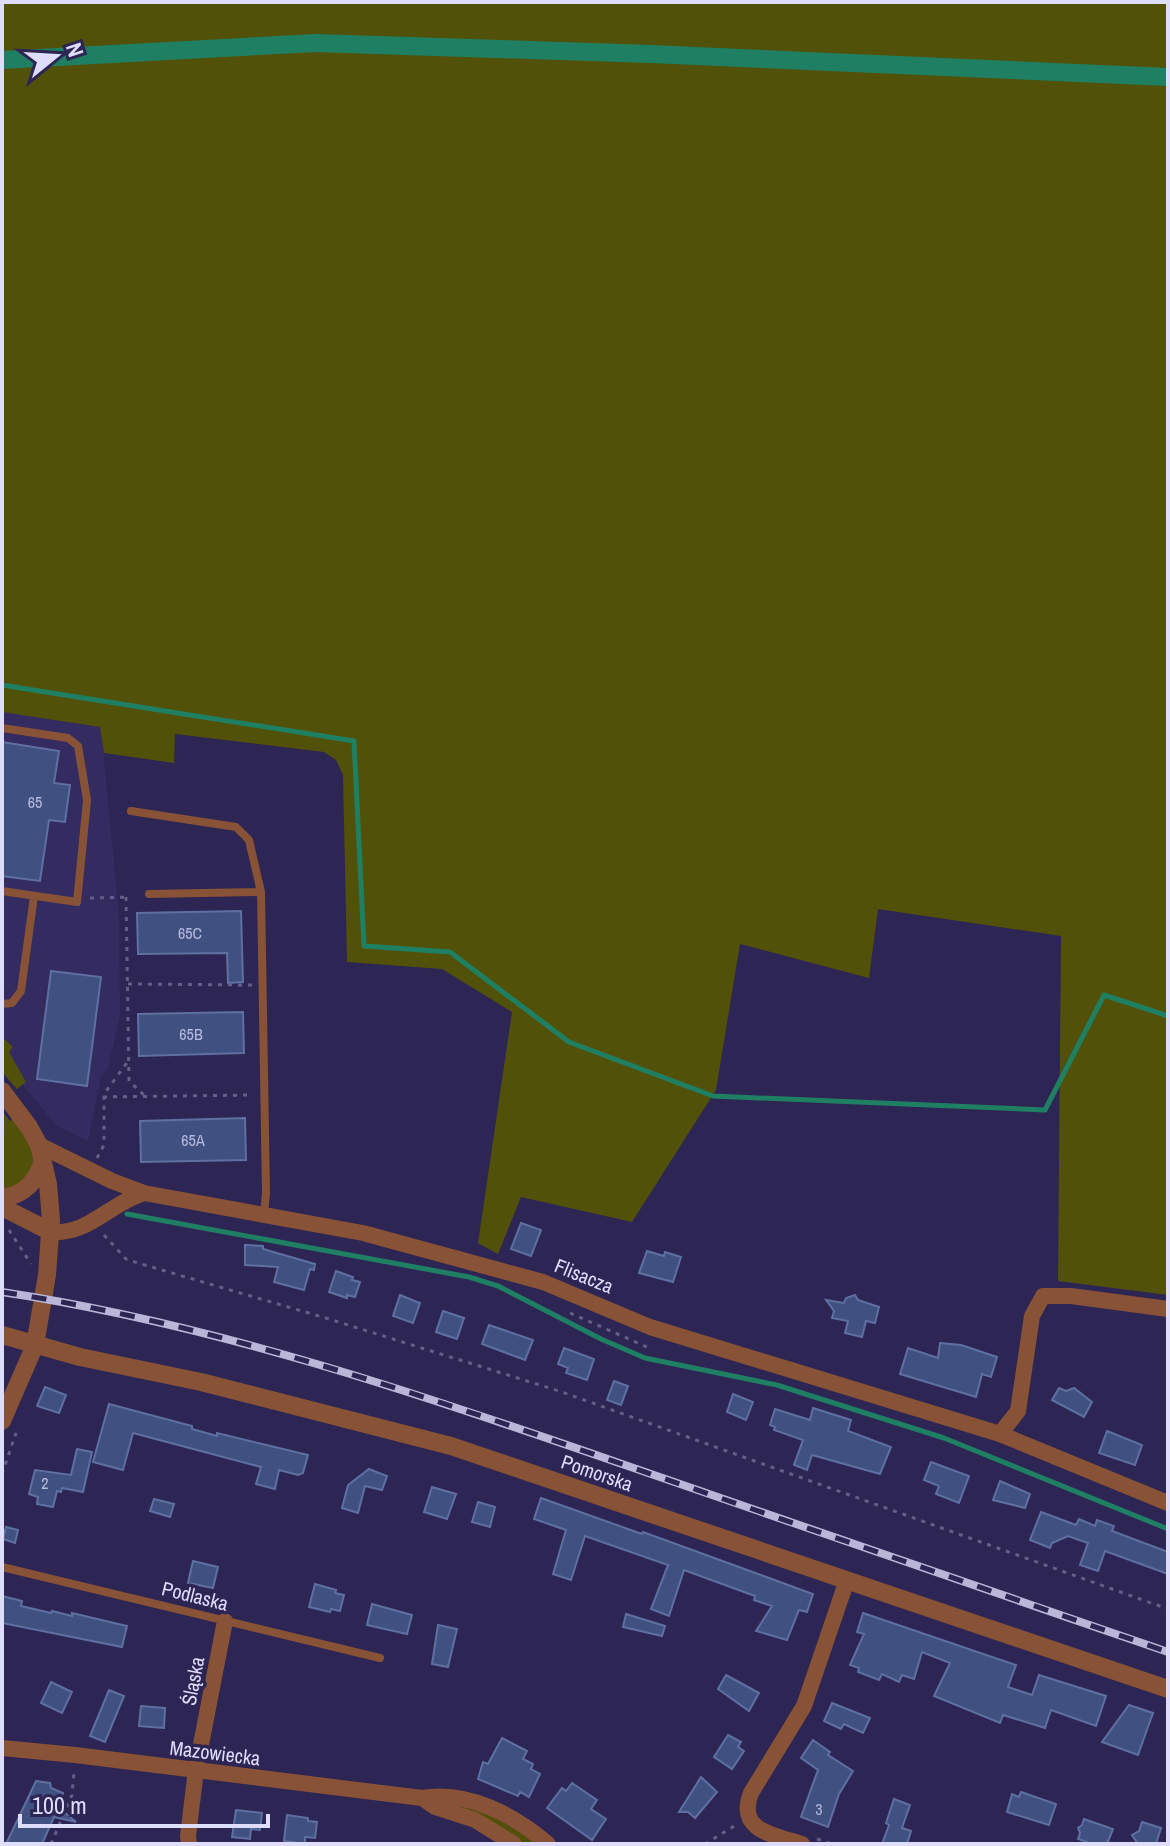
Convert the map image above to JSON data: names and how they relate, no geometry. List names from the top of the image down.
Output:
{
  "streets": {
    "street": [
      "Flisacza",
      "Pomorska",
      "Śląska",
      "Mazowiecka"
    ],
    "lane": ["Podlaska"]
  },
  "crossings": [
    ["Podlaska", "Śląska"],
    ["Śląska", "Mazowiecka"]
  ],
  "house_numbers": [
    "65",
    "65C",
    "65B",
    "65A",
    "2",
    "3"
  ],
  "scale_bar": "100 m",
  "north": "right"
}
